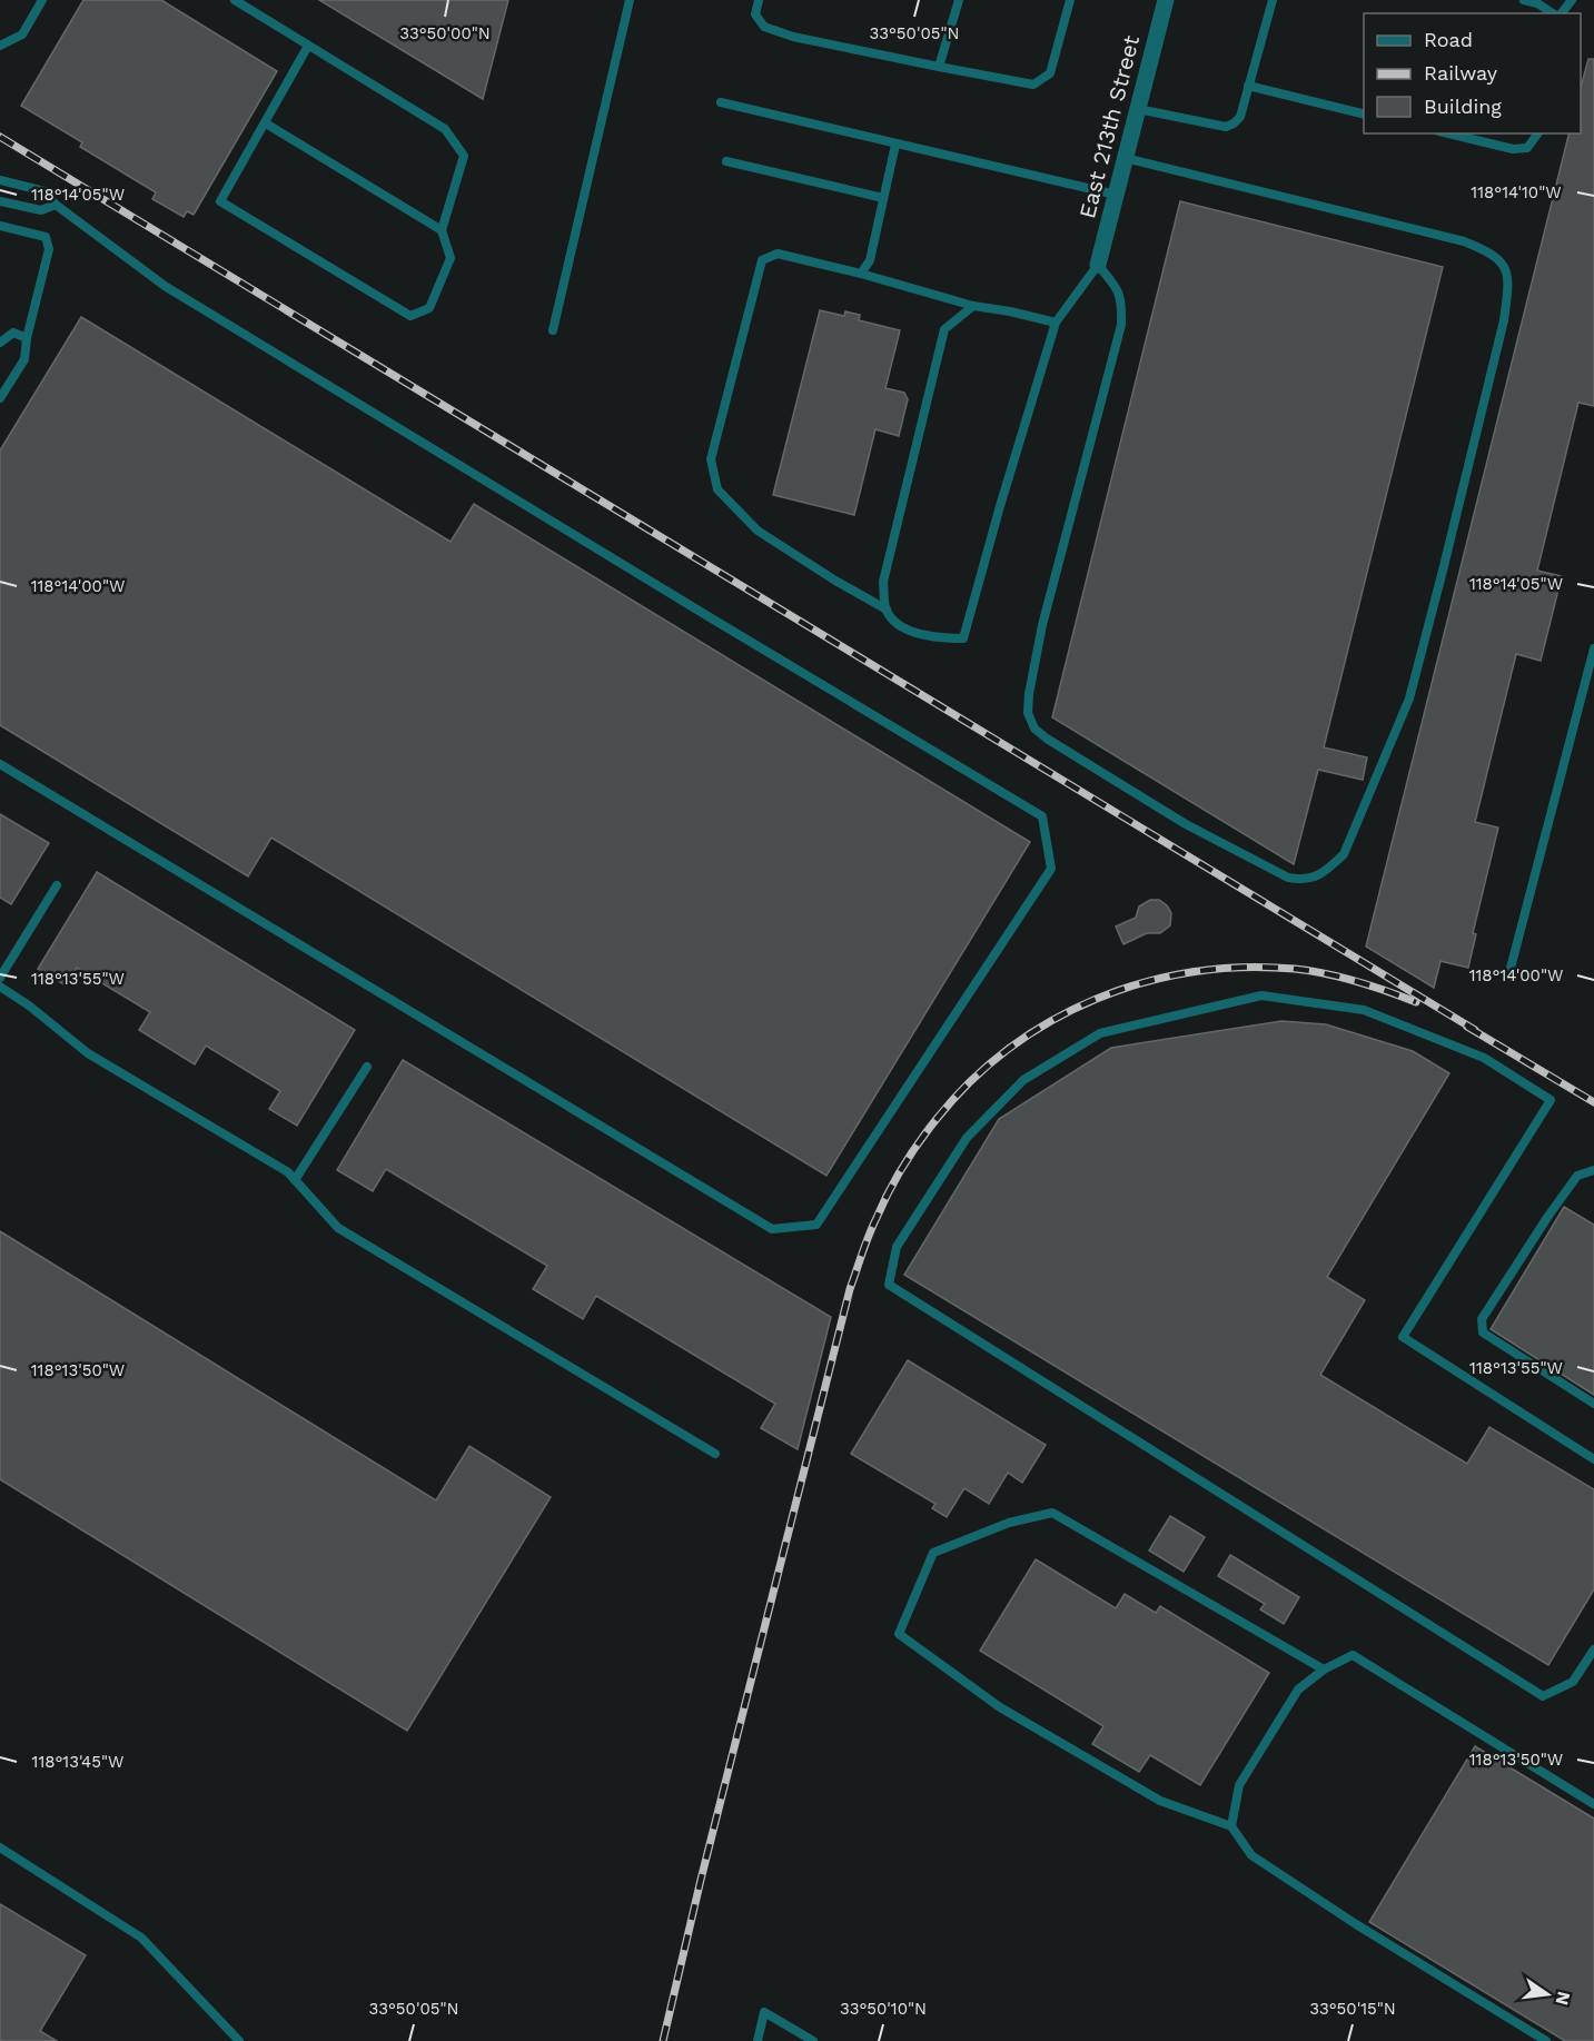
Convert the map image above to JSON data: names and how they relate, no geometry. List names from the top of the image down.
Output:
{
  "streets": {
    "street": ["East 213th Street"]
  },
  "legend": ["Road", "Railway", "Building"],
  "north": "right",
  "coordinates": [
    "33°50'05\"N",
    "33°50'00\"N",
    "118°14'10\"W",
    "118°14'05\"W",
    "118°14'00\"W",
    "118°13'55\"W",
    "118°13'50\"W",
    "118°13'45\"W",
    "33°50'10\"N",
    "33°50'15\"N"
  ]
}
